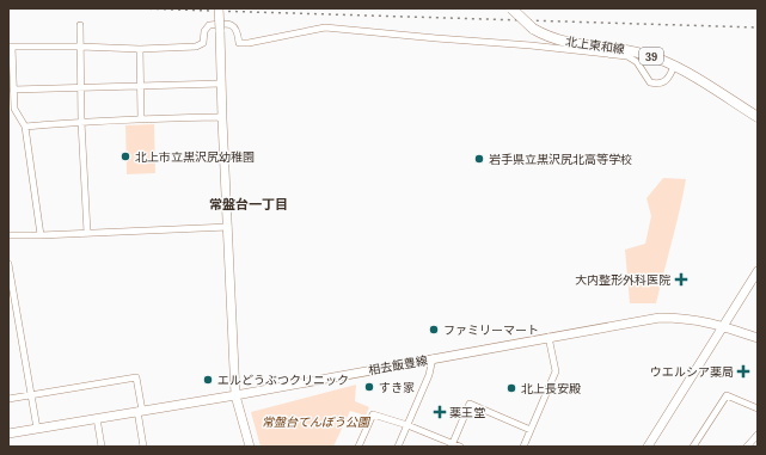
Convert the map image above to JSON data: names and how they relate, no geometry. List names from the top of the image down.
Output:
{
  "streets": {
    "main road": ["北上東和線", "39", "相去飯豊線"]
  },
  "districts": ["常盤台一丁目"],
  "parks": ["常盤台てんぼう公園"],
  "places": {
    "other": [
      "北上市立黒沢尻幼稚園",
      "岩手県立黒沢尻北高等学校",
      "ファミリーマート",
      "エルどうぶつクリニック",
      "すき家",
      "北上長安殿"
    ],
    "health": ["大内整形外科医院", "ウエルシア薬局", "薬王堂"]
  }
}
